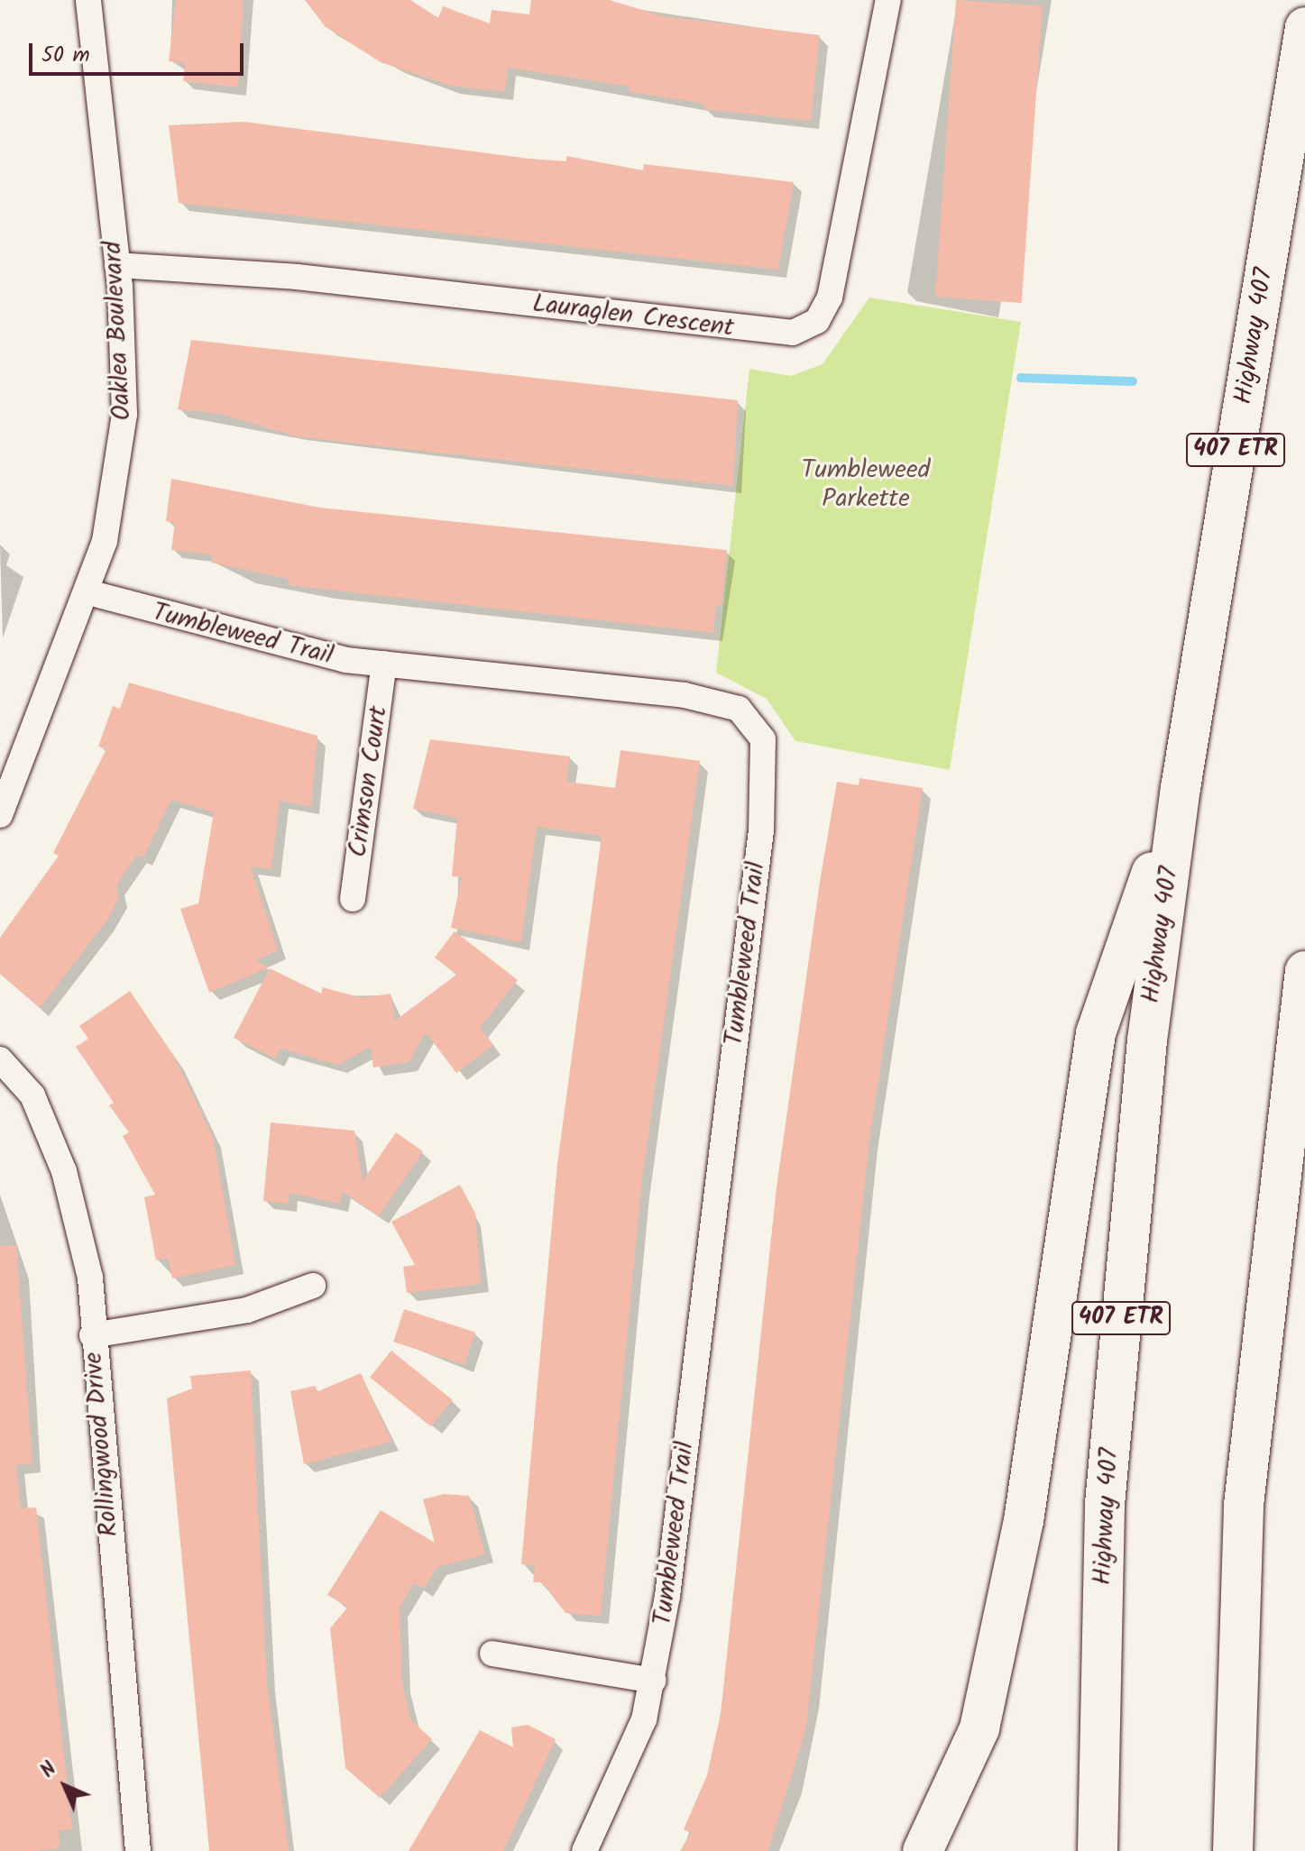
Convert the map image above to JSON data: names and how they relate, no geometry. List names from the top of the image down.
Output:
{
  "streets": {
    "highway": ["Highway 407", "407 ETR"],
    "street": [
      "Lauraglen Crescent",
      "Oaklea Boulevard",
      "Tumbleweed Trail",
      "Crimson Court",
      "Rollingwood Drive"
    ]
  },
  "crossings": [
    ["Lauraglen Crescent", "Oaklea Boulevard"],
    ["Oaklea Boulevard", "Tumbleweed Trail"],
    ["Tumbleweed Trail", "Crimson Court"]
  ],
  "parks": ["Tumbleweed Parkette"],
  "scale_bar": "50 m",
  "north": "top left"
}
